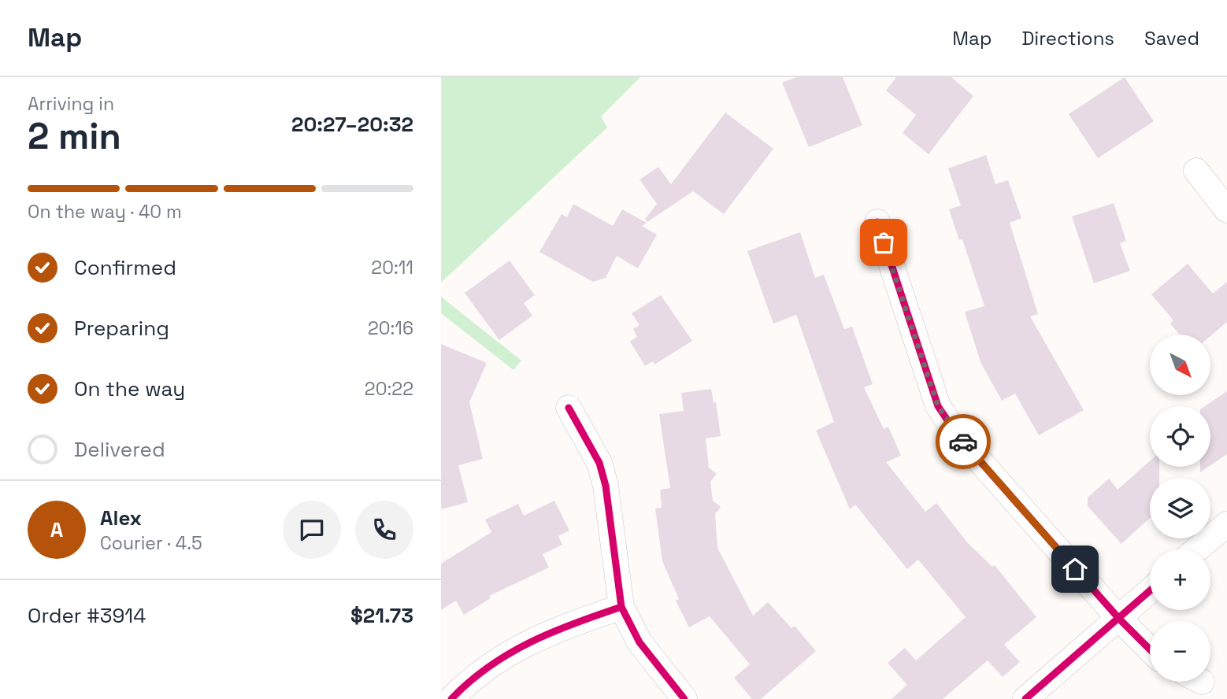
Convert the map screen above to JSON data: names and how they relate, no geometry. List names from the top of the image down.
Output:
{
  "north": "bottom right",
  "page": {
    "header": "Map",
    "nav": ["Map", "Directions", "Saved"],
    "heading": ["2 min", "Arriving in", "20:27–20:32"],
    "panel": [
      "Alex",
      "Courier · 4.5",
      "Order #3914",
      "$21.73"
    ],
    "bar": "On the way · 40 m",
    "list": [
      ["Confirmed", "20:11"],
      ["Preparing", "20:16"],
      ["On the way", "20:22"],
      "Delivered"
    ],
    "map_buttons": ["+", "−"],
    "round": "A"
  }
}
